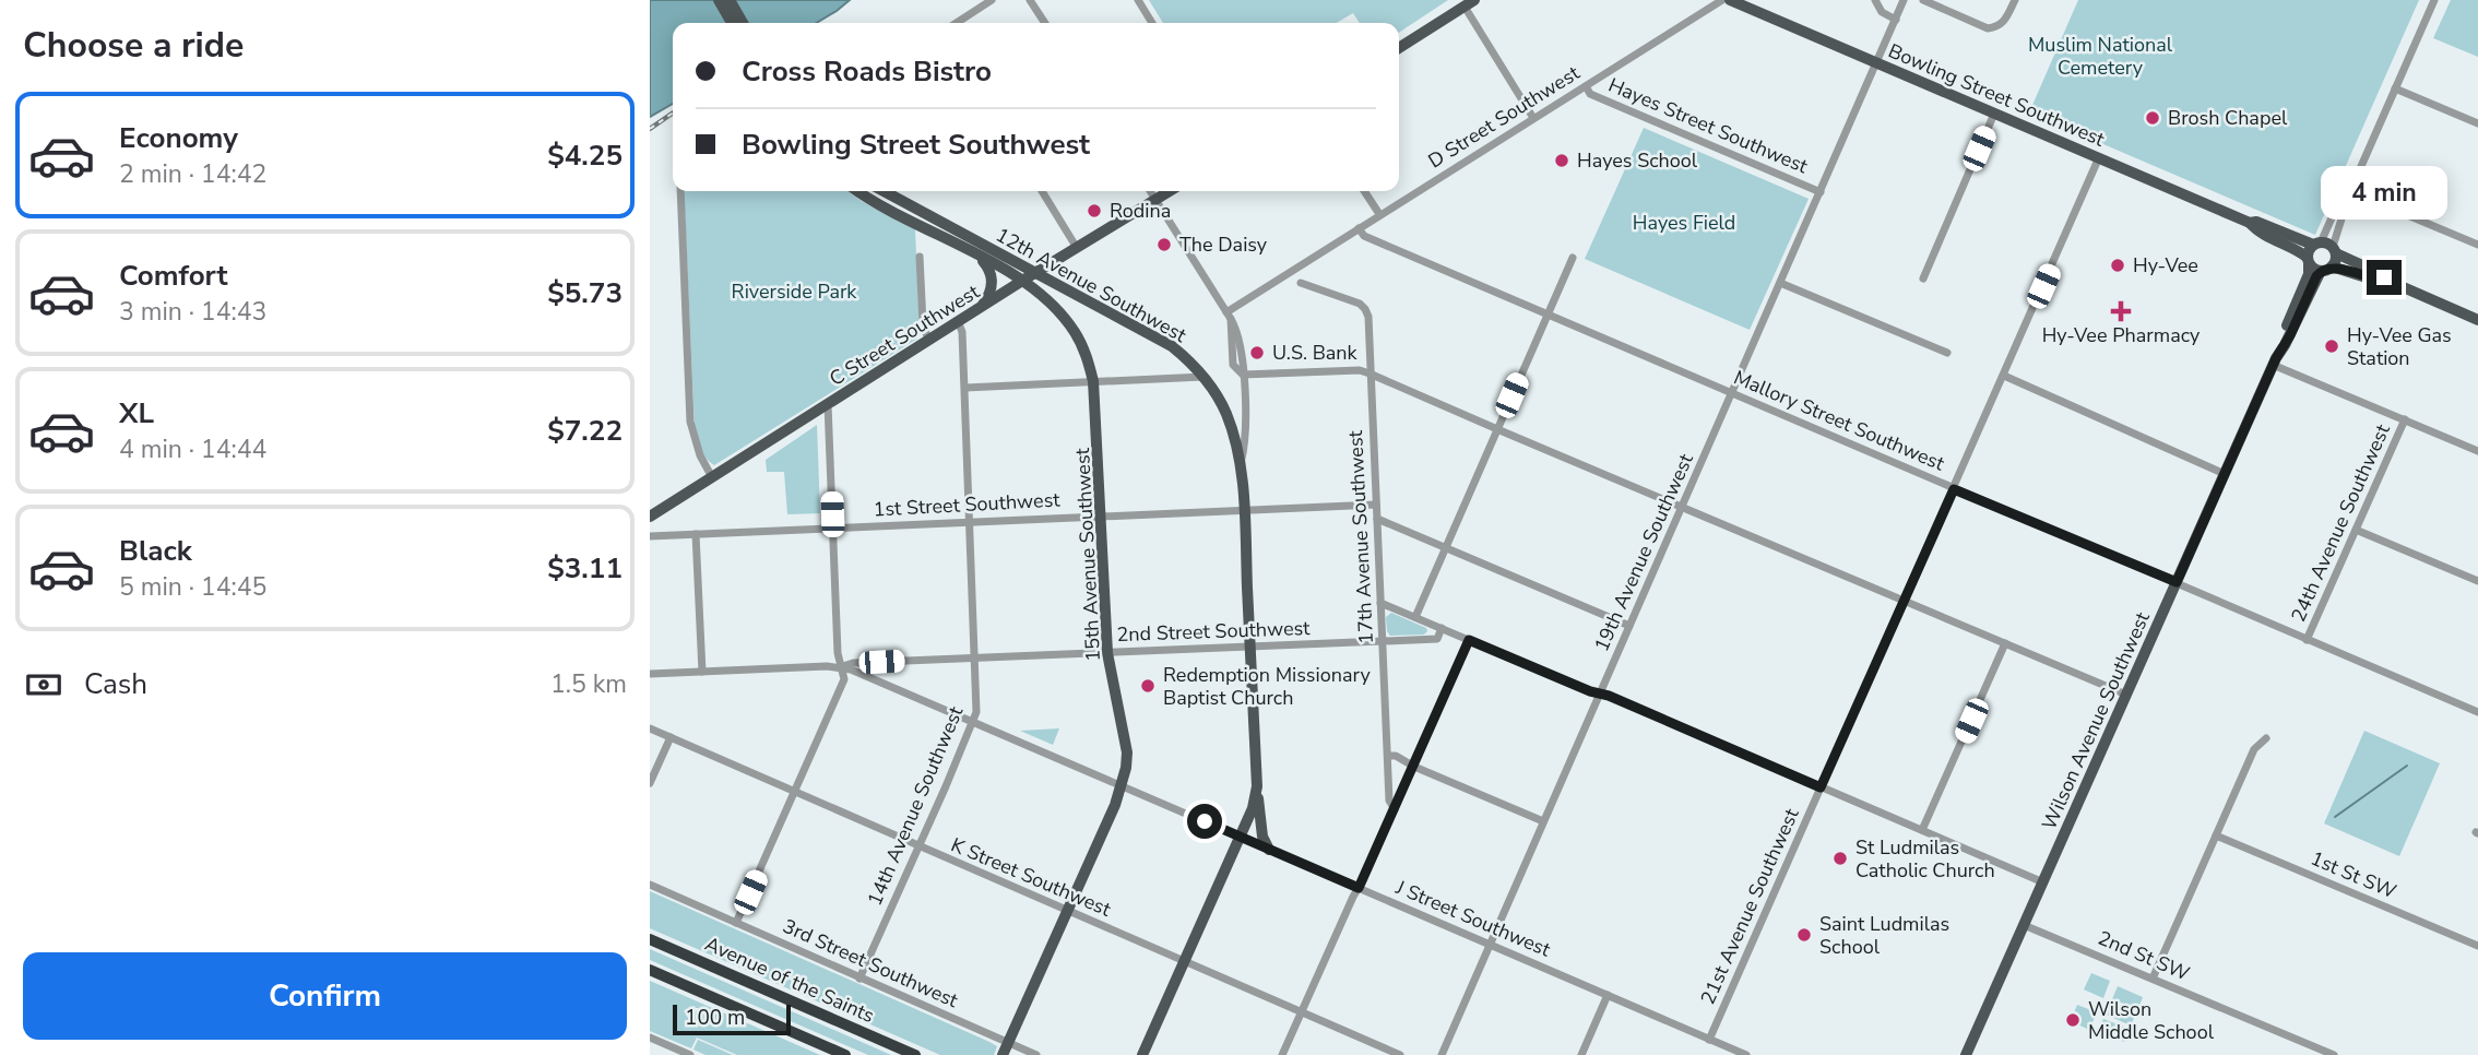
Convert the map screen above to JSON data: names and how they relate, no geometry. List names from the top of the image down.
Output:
{
  "streets": {
    "highway": ["Avenue of the Saints"],
    "main road": [
      "Bowling Street Southwest",
      "12th Avenue Southwest",
      "C Street Southwest",
      "15th Avenue Southwest",
      "Wilson Avenue Southwest"
    ],
    "street": [
      "D Street Southwest",
      "Hayes Street Southwest",
      "Mallory Street Southwest",
      "1st Street Southwest",
      "24th Avenue Southwest",
      "17th Avenue Southwest",
      "19th Avenue Southwest",
      "2nd Street Southwest",
      "14th Avenue Southwest",
      "1st St SW",
      "K Street Southwest",
      "21st Avenue Southwest",
      "J Street Southwest",
      "2nd St SW",
      "3rd Street Southwest"
    ]
  },
  "crossings": [
    ["Bowling Street Southwest", "19th Avenue Southwest"],
    ["Bowling Street Southwest", "Wilson Avenue Southwest"],
    ["Bowling Street Southwest", "21st Avenue Southwest"],
    ["D Street Southwest", "Hayes Street Southwest"],
    ["D Street Southwest", "Mallory Street Southwest"],
    ["Hayes Street Southwest", "19th Avenue Southwest"],
    ["12th Avenue Southwest", "C Street Southwest"],
    ["12th Avenue Southwest", "1st Street Southwest"],
    ["12th Avenue Southwest", "15th Avenue Southwest"],
    ["12th Avenue Southwest", "2nd Street Southwest"],
    ["12th Avenue Southwest", "J Street Southwest"],
    ["C Street Southwest", "15th Avenue Southwest"],
    ["C Street Southwest", "14th Avenue Southwest"],
    ["Mallory Street Southwest", "24th Avenue Southwest"],
    ["Mallory Street Southwest", "19th Avenue Southwest"],
    ["Mallory Street Southwest", "Wilson Avenue Southwest"],
    ["Mallory Street Southwest", "21st Avenue Southwest"],
    ["1st Street Southwest", "17th Avenue Southwest"],
    ["1st Street Southwest", "15th Avenue Southwest"],
    ["1st Street Southwest", "14th Avenue Southwest"],
    ["17th Avenue Southwest", "2nd Street Southwest"],
    ["19th Avenue Southwest", "J Street Southwest"],
    ["15th Avenue Southwest", "2nd Street Southwest"],
    ["15th Avenue Southwest", "K Street Southwest"],
    ["15th Avenue Southwest", "J Street Southwest"],
    ["15th Avenue Southwest", "3rd Street Southwest"],
    ["2nd Street Southwest", "14th Avenue Southwest"],
    ["2nd Street Southwest", "J Street Southwest"],
    ["Wilson Avenue Southwest", "2nd St SW"],
    ["14th Avenue Southwest", "K Street Southwest"],
    ["14th Avenue Southwest", "J Street Southwest"],
    ["14th Avenue Southwest", "3rd Street Southwest"],
    ["21st Avenue Southwest", "J Street Southwest"]
  ],
  "parks": ["Muslim National Cemetery", "Hayes Field", "Riverside Park"],
  "places": {
    "other": [
      "Brosh Chapel",
      "Hayes School",
      "Rodina",
      "The Daisy",
      "Hy-Vee",
      "Hy-Vee Gas Station",
      "U.S. Bank",
      "Redemption Missionary Baptist Church",
      "St Ludmilas Catholic Church",
      "Saint Ludmilas School",
      "Wilson Middle School"
    ],
    "health": ["Hy-Vee Pharmacy"]
  },
  "scale_bar": "100 m",
  "page": {
    "heading": "Choose a ride",
    "banner": ["Cross Roads Bistro", "Bowling Street Southwest"],
    "list": [
      {
        "name": "Economy",
        "note": "2 min · 14:42",
        "value": "$4.25"
      },
      {
        "name": "Comfort",
        "note": "3 min · 14:43",
        "value": "$5.73"
      },
      {
        "name": "XL",
        "note": "4 min · 14:44",
        "value": "$7.22"
      },
      {
        "name": "Black",
        "note": "5 min · 14:45",
        "value": "$3.11"
      }
    ],
    "bubble": "4 min",
    "pay": ["Cash", "1.5 km"],
    "buttons": "Confirm",
    "scale": "100 m"
  }
}
